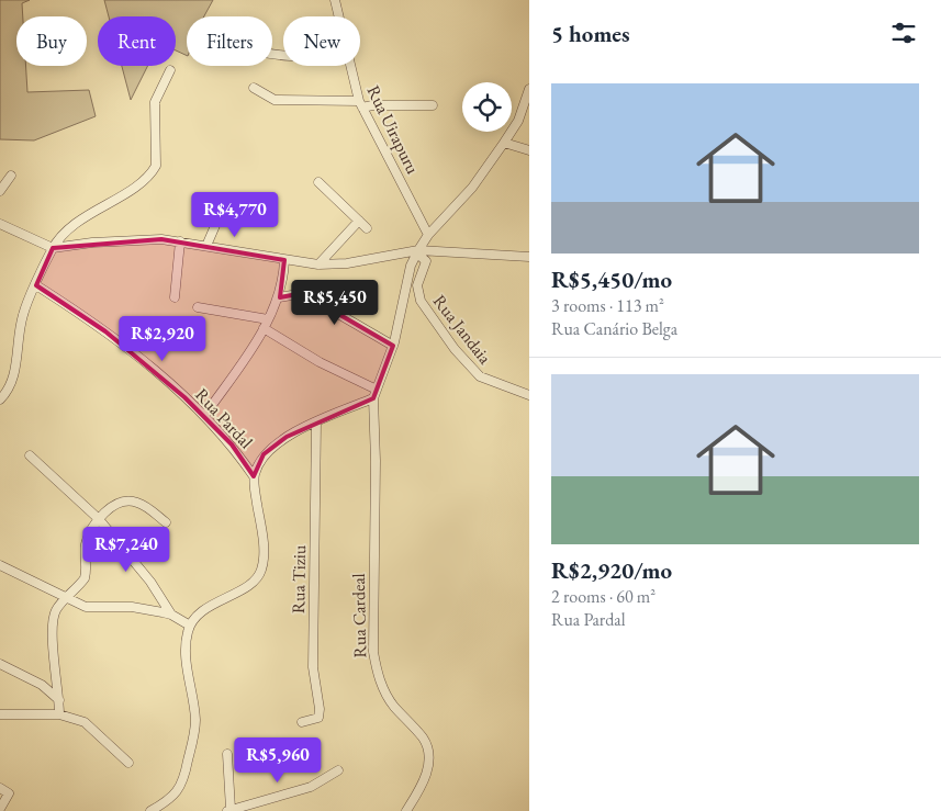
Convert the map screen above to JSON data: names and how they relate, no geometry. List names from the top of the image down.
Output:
{
  "streets": {
    "street": [
      "Rua Uirapuru",
      "Rua Jandaia",
      "Rua Pardal",
      "Rua Tiziu",
      "Rua Cardeal"
    ]
  },
  "page": {
    "heading": "5 homes",
    "chip": [
      "Buy",
      "Rent",
      "Filters",
      "New"
    ],
    "list": [
      {
        "name": "R$5,450/mo",
        "note": "3 rooms · 113 m² · Rua Canário Belga"
      },
      {
        "name": "R$2,920/mo",
        "note": "2 rooms · 60 m² · Rua Pardal"
      }
    ],
    "price": [
      "R$4,770",
      "R$5,450",
      "R$2,920",
      "R$7,240",
      "R$5,960"
    ]
  }
}
